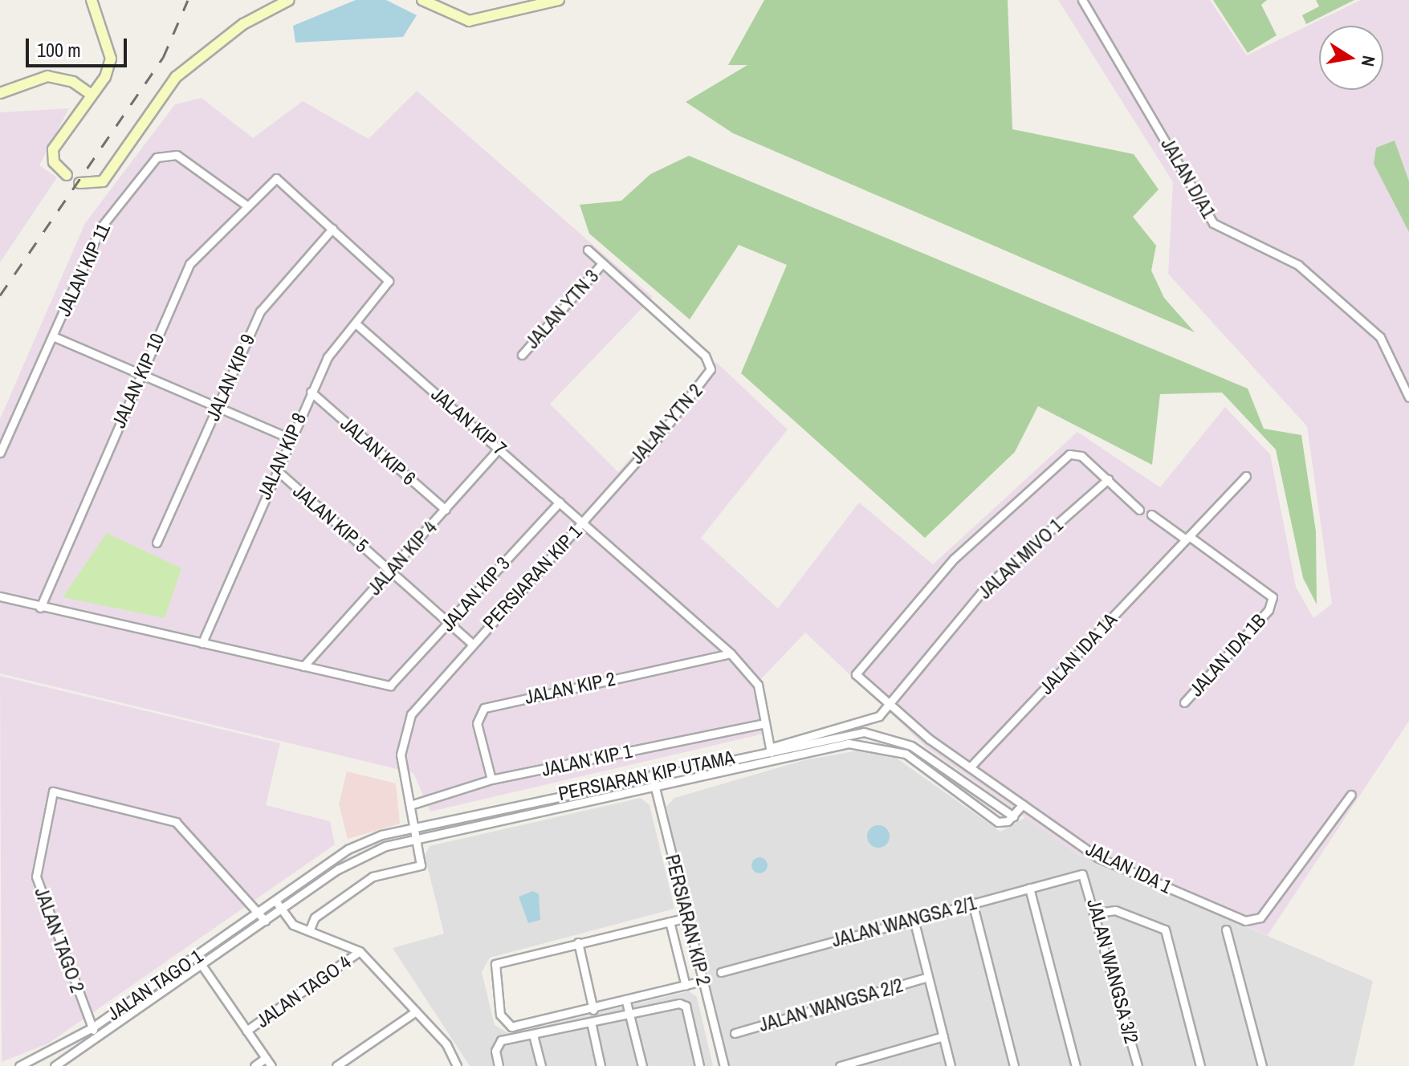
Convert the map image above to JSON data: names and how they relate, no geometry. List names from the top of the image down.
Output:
{
  "streets": {
    "street": [
      "JALAN D/A1",
      "JALAN KIP 11",
      "JALAN YTN 3",
      "JALAN KIP 9",
      "JALAN KIP 10",
      "JALAN KIP 7",
      "JALAN YTN 2",
      "JALAN KIP 6",
      "JALAN KIP 8",
      "JALAN KIP 5",
      "JALAN KIP 4",
      "JALAN MIVO 1",
      "PERSIARAN KIP 1",
      "JALAN KIP 3",
      "JALAN IDA 1A",
      "JALAN IDA 1B",
      "JALAN KIP 2",
      "JALAN KIP 1",
      "PERSIARAN KIP UTAMA",
      "JALAN IDA 1",
      "PERSIARAN KIP 2",
      "JALAN WANGSA 2/1",
      "JALAN TAGO 2",
      "JALAN WANGSA 3/2",
      "JALAN TAGO 1",
      "JALAN TAGO 4",
      "JALAN WANGSA 2/2"
    ]
  },
  "crossings": [
    ["JALAN KIP 11", "JALAN KIP 10"],
    ["JALAN YTN 3", "JALAN YTN 2"],
    ["JALAN KIP 9", "JALAN KIP 10"],
    ["JALAN KIP 9", "JALAN KIP 8"],
    ["JALAN KIP 10", "JALAN KIP 8"],
    ["JALAN KIP 7", "JALAN YTN 2"],
    ["JALAN KIP 7", "JALAN KIP 8"],
    ["JALAN KIP 7", "JALAN KIP 4"],
    ["JALAN KIP 7", "PERSIARAN KIP 1"],
    ["JALAN KIP 7", "JALAN KIP 3"],
    ["JALAN YTN 2", "PERSIARAN KIP 1"],
    ["JALAN KIP 6", "JALAN KIP 8"],
    ["JALAN KIP 6", "JALAN KIP 4"],
    ["JALAN KIP 8", "JALAN KIP 5"],
    ["JALAN KIP 5", "JALAN KIP 4"],
    ["JALAN KIP 5", "PERSIARAN KIP 1"],
    ["JALAN KIP 5", "JALAN KIP 3"],
    ["JALAN KIP 4", "JALAN KIP 3"],
    ["JALAN MIVO 1", "PERSIARAN KIP 1"],
    ["JALAN MIVO 1", "PERSIARAN KIP UTAMA"],
    ["JALAN MIVO 1", "JALAN IDA 1"],
    ["PERSIARAN KIP 1", "JALAN KIP 2"],
    ["PERSIARAN KIP 1", "JALAN KIP 1"],
    ["PERSIARAN KIP 1", "PERSIARAN KIP UTAMA"],
    ["JALAN IDA 1A", "JALAN IDA 1B"],
    ["JALAN IDA 1A", "JALAN IDA 1"],
    ["JALAN KIP 2", "JALAN KIP 1"],
    ["PERSIARAN KIP UTAMA", "PERSIARAN KIP 2"],
    ["PERSIARAN KIP UTAMA", "JALAN TAGO 1"],
    ["JALAN WANGSA 2/1", "JALAN WANGSA 3/2"],
    ["JALAN TAGO 2", "JALAN TAGO 1"]
  ],
  "scale_bar": "100 m",
  "north": "right"
}
